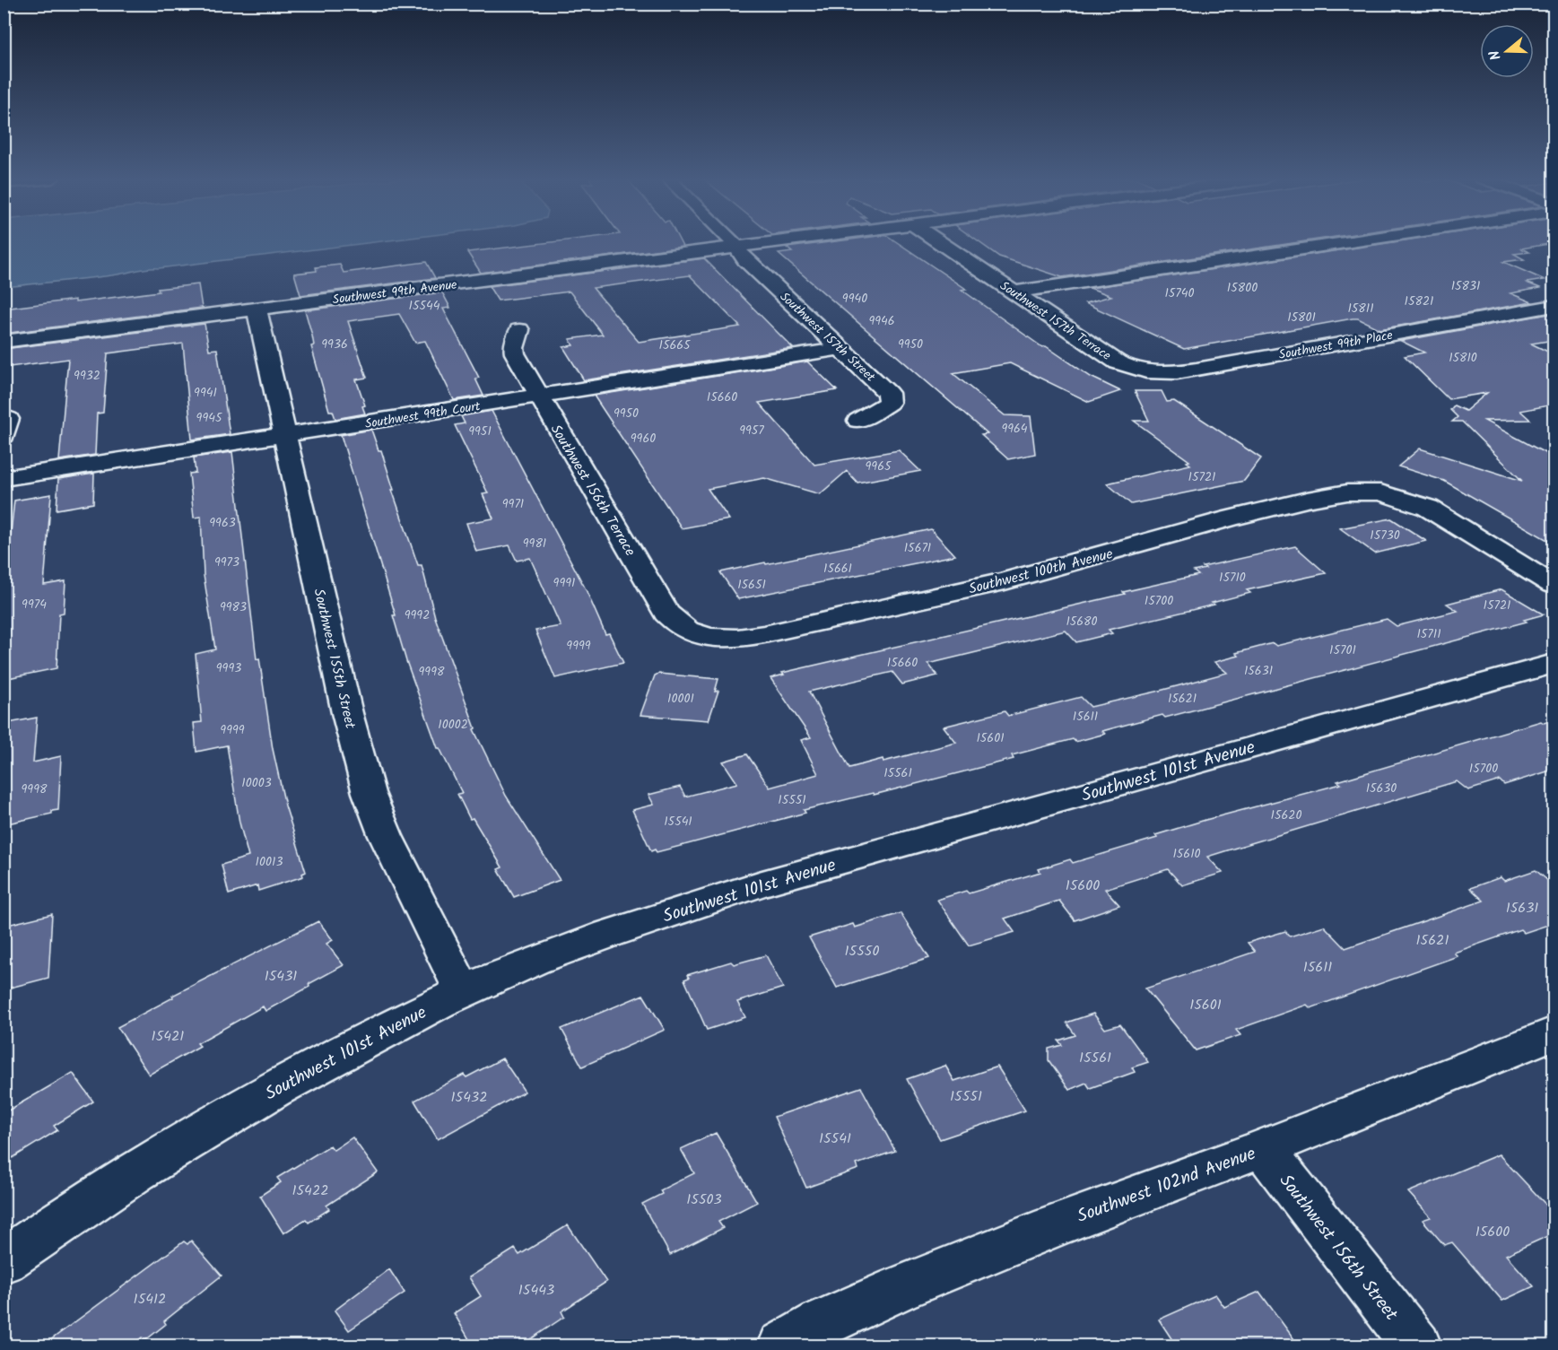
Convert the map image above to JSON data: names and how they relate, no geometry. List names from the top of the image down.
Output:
{
  "streets": {
    "street": [
      "Southwest 99th Avenue",
      "Southwest 157th Terrace",
      "Southwest 157th Street",
      "Southwest 99th Place",
      "Southwest 99th Court",
      "Southwest 156th Terrace",
      "Southwest 100th Avenue",
      "Southwest 155th Street",
      "Southwest 101st Avenue",
      "Southwest 102nd Avenue",
      "Southwest 156th Street"
    ]
  },
  "crossings": [
    ["Southwest 99th Avenue", "Southwest 157th Street"],
    ["Southwest 99th Avenue", "Southwest 155th Street"],
    ["Southwest 157th Terrace", "Southwest 99th Place"],
    ["Southwest 157th Street", "Southwest 99th Court"],
    ["Southwest 99th Court", "Southwest 156th Terrace"],
    ["Southwest 99th Court", "Southwest 155th Street"],
    ["Southwest 156th Terrace", "Southwest 100th Avenue"],
    ["Southwest 155th Street", "Southwest 101st Avenue"],
    ["Southwest 102nd Avenue", "Southwest 156th Street"]
  ],
  "house_numbers": [
    "15831",
    "15800",
    "15740",
    "9940",
    "15821",
    "15544",
    "15811",
    "15801",
    "9946",
    "9936",
    "9950",
    "15665",
    "15810",
    "9932",
    "9941",
    "15660",
    "9950",
    "9945",
    "9964",
    "9957",
    "9951",
    "9960",
    "9965",
    "15721",
    "9971",
    "9963",
    "15730",
    "9981",
    "15671",
    "9973",
    "15661",
    "15710",
    "9991",
    "15651",
    "15700",
    "9974",
    "15721",
    "9983",
    "9992",
    "15680",
    "15711",
    "9999",
    "15701",
    "15660",
    "9993",
    "15631",
    "9998",
    "10001",
    "15621",
    "15611",
    "10002",
    "9999",
    "15601",
    "15700",
    "15561",
    "10003",
    "15630",
    "9998",
    "15551",
    "15620",
    "15541",
    "15610",
    "10013",
    "15600",
    "15631",
    "15621",
    "15550",
    "15611",
    "15431",
    "15601",
    "15421",
    "15561",
    "15551",
    "15432",
    "15541",
    "15422",
    "15503",
    "15600",
    "15443",
    "15412"
  ],
  "north": "left"
}
